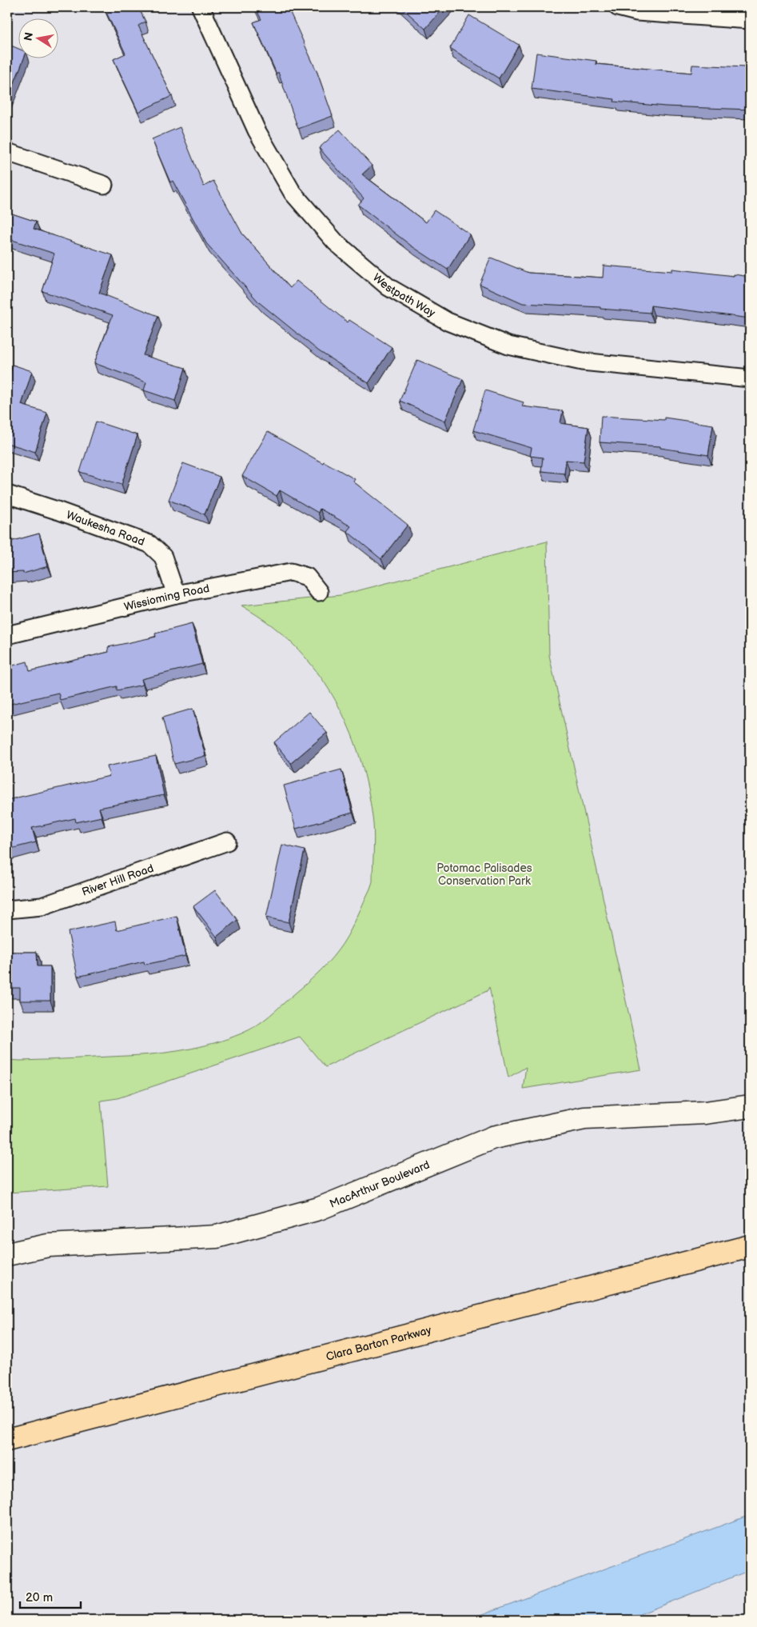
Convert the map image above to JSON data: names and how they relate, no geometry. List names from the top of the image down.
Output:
{
  "streets": {
    "highway": ["Clara Barton Parkway"],
    "main road": ["MacArthur Boulevard"],
    "street": [
      "Westpath Way",
      "Waukesha Road",
      "Wissioming Road",
      "River Hill Road"
    ]
  },
  "crossings": [
    ["Waukesha Road", "Wissioming Road"]
  ],
  "parks": ["Potomac Palisades Conservation Park"],
  "scale_bar": "20 m",
  "north": "left"
}
